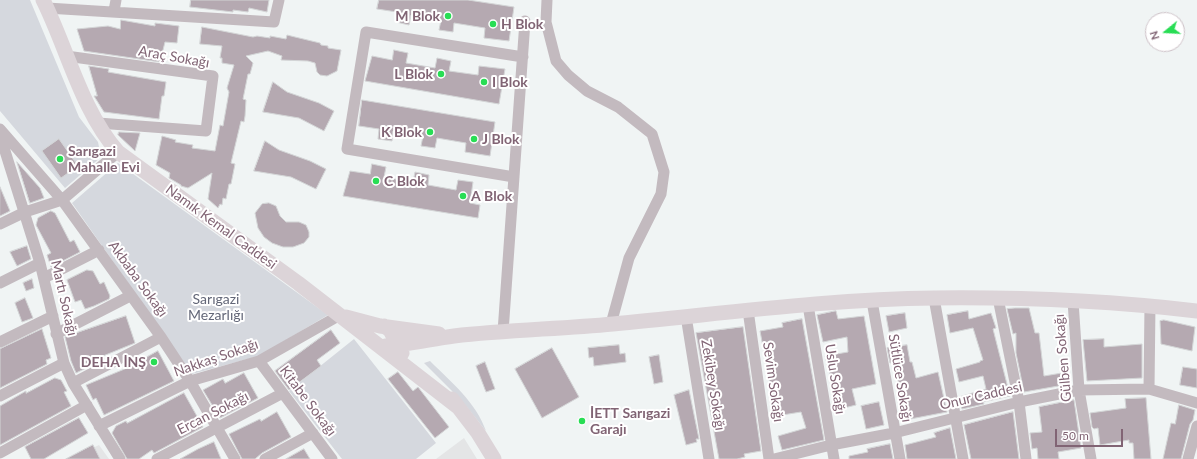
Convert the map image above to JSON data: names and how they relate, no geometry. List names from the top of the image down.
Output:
{
  "streets": {
    "main road": ["Namık Kemal Caddesi"],
    "street": [
      "Araç Sokağı",
      "Akbaba Sokağı",
      "Martı Sokağı",
      "Nakkaş Sokağı",
      "Gülben Sokağı",
      "Sütlüce Sokağı",
      "Uslu Sokağı",
      "Sevim Sokağı",
      "Zekibey Sokağı",
      "Onur Caddesi",
      "Kitabe Sokağı",
      "Ercan Sokağı"
    ]
  },
  "crossings": [
    ["Araç Sokağı", "Namık Kemal Caddesi"],
    ["Namık Kemal Caddesi", "Nakkaş Sokağı"],
    ["Akbaba Sokağı", "Nakkaş Sokağı"],
    ["Akbaba Sokağı", "Ercan Sokağı"],
    ["Martı Sokağı", "Nakkaş Sokağı"],
    ["Nakkaş Sokağı", "Kitabe Sokağı"],
    ["Gülben Sokağı", "Onur Caddesi"],
    ["Sütlüce Sokağı", "Onur Caddesi"],
    ["Uslu Sokağı", "Onur Caddesi"],
    ["Kitabe Sokağı", "Ercan Sokağı"]
  ],
  "parks": ["Sarıgazi Mezarlığı"],
  "places": [
    "M Blok",
    "H Blok",
    "L Blok",
    "I Blok",
    "K Blok",
    "J Blok",
    "Sarıgazi Mahalle Evi",
    "C Blok",
    "A Blok",
    "DEHA İNŞ",
    "İETT Sarıgazi Garajı"
  ],
  "scale_bar": "50 m",
  "north": "left"
}
